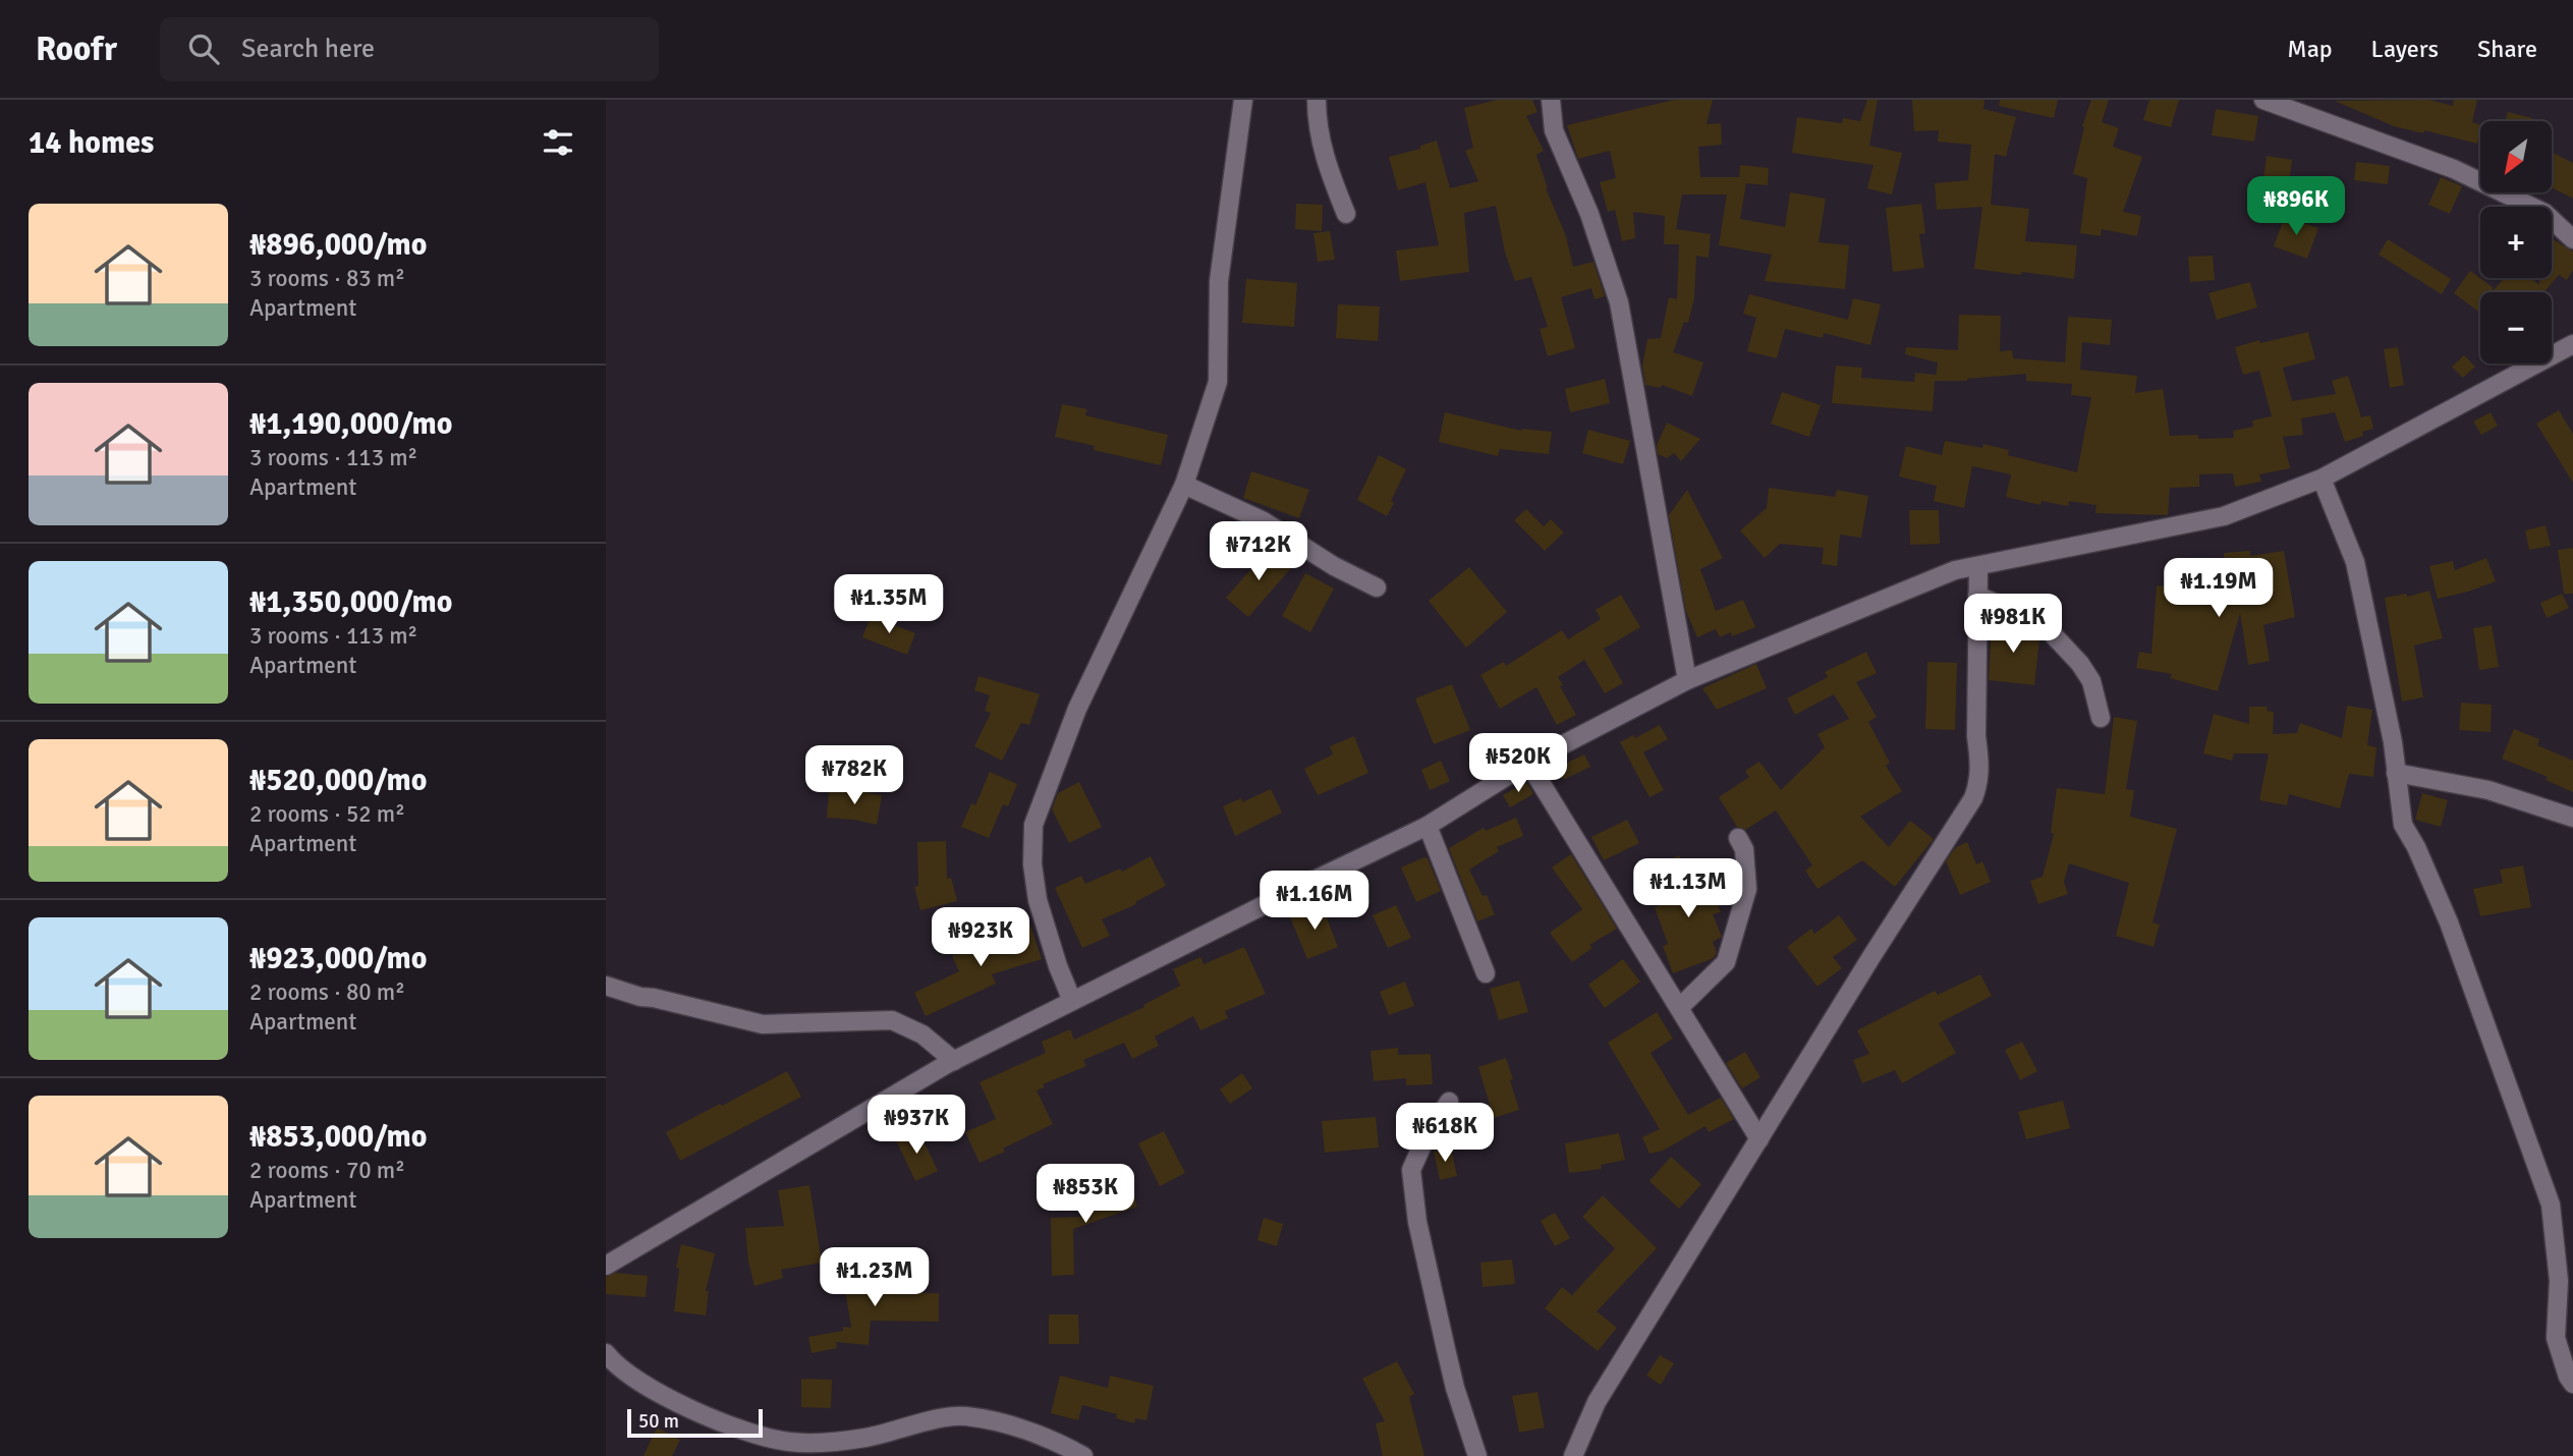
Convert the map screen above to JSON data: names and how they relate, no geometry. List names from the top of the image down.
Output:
{
  "scale_bar": "50 m",
  "north": "bottom left",
  "page": {
    "header": "Roofr",
    "search": "Search here",
    "nav": ["Map", "Layers", "Share"],
    "heading": "14 homes",
    "map_buttons": ["+", "−"],
    "price": [
      "₦896K",
      "₦712K",
      "₦1.19M",
      "₦1.35M",
      "₦981K",
      "₦520K",
      "₦782K",
      "₦1.13M",
      "₦1.16M",
      "₦923K",
      "₦937K",
      "₦618K",
      "₦853K",
      "₦1.23M"
    ],
    "list": [
      {
        "name": "₦896,000/mo",
        "note": "3 rooms · 83 m² · Apartment"
      },
      {
        "name": "₦1,190,000/mo",
        "note": "3 rooms · 113 m² · Apartment"
      },
      {
        "name": "₦1,350,000/mo",
        "note": "3 rooms · 113 m² · Apartment"
      },
      {
        "name": "₦520,000/mo",
        "note": "2 rooms · 52 m² · Apartment"
      },
      {
        "name": "₦923,000/mo",
        "note": "2 rooms · 80 m² · Apartment"
      },
      {
        "name": "₦853,000/mo",
        "note": "2 rooms · 70 m² · Apartment"
      }
    ],
    "scale": "50 m"
  }
}
